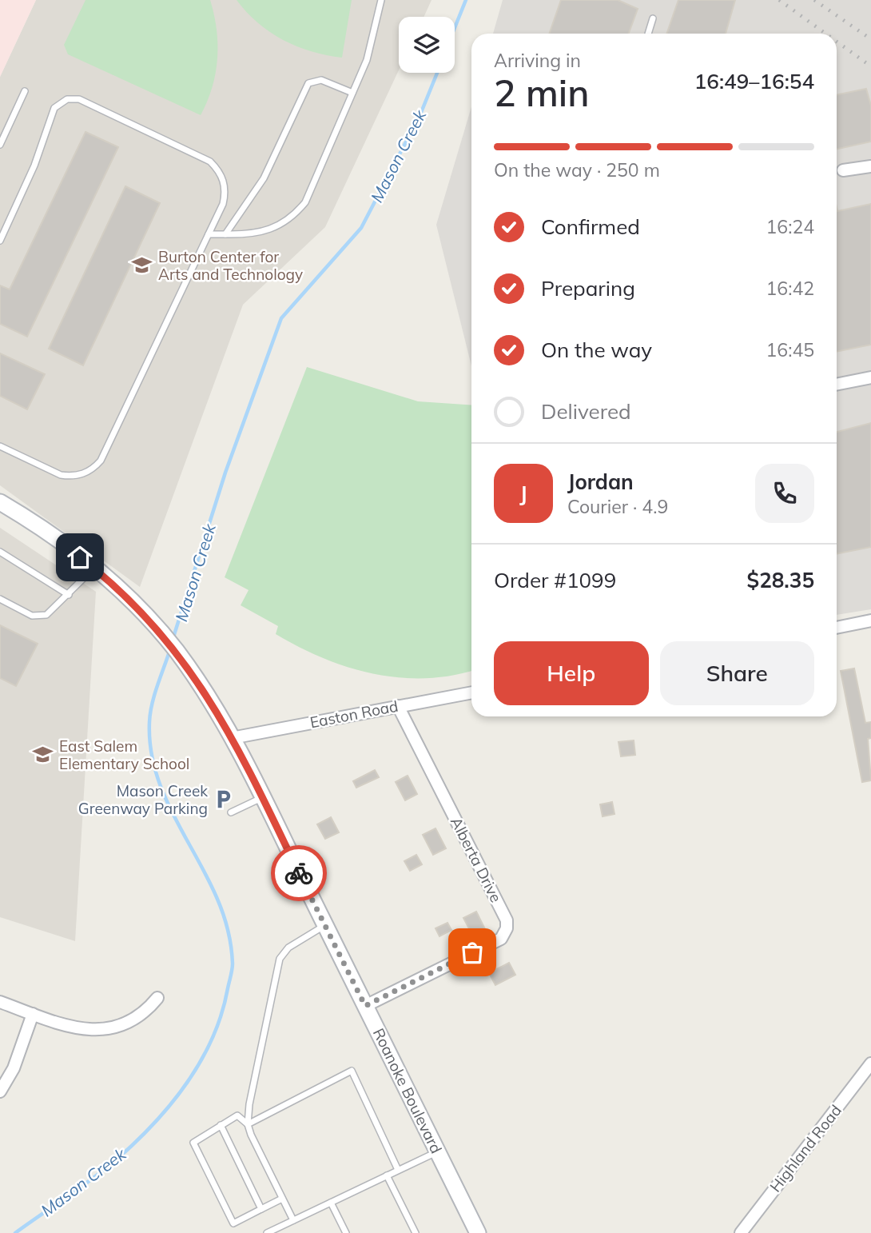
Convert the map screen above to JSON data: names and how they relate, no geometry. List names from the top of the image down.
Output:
{
  "streets": {
    "main road": ["Roanoke Boulevard"],
    "street": ["Easton Road", "Alberta Drive", "Highland Road"]
  },
  "crossings": [
    ["Easton Road", "Alberta Drive"],
    ["Easton Road", "Roanoke Boulevard"],
    ["Alberta Drive", "Roanoke Boulevard"]
  ],
  "water": ["Mason Creek"],
  "places": {
    "school or university": ["Burton Center for Arts and Technology", "East Salem Elementary School"],
    "parking": ["Mason Creek Greenway Parking"]
  },
  "page": {
    "heading": ["2 min", "Arriving in", "16:49–16:54"],
    "panel": [
      "Jordan",
      "Courier · 4.9",
      "Order #1099",
      "$28.35"
    ],
    "bar": "On the way · 250 m",
    "list": [
      ["Confirmed", "16:24"],
      ["Preparing", "16:42"],
      ["On the way", "16:45"],
      "Delivered"
    ],
    "round": "J",
    "buttons": ["Help", "Share"]
  }
}
